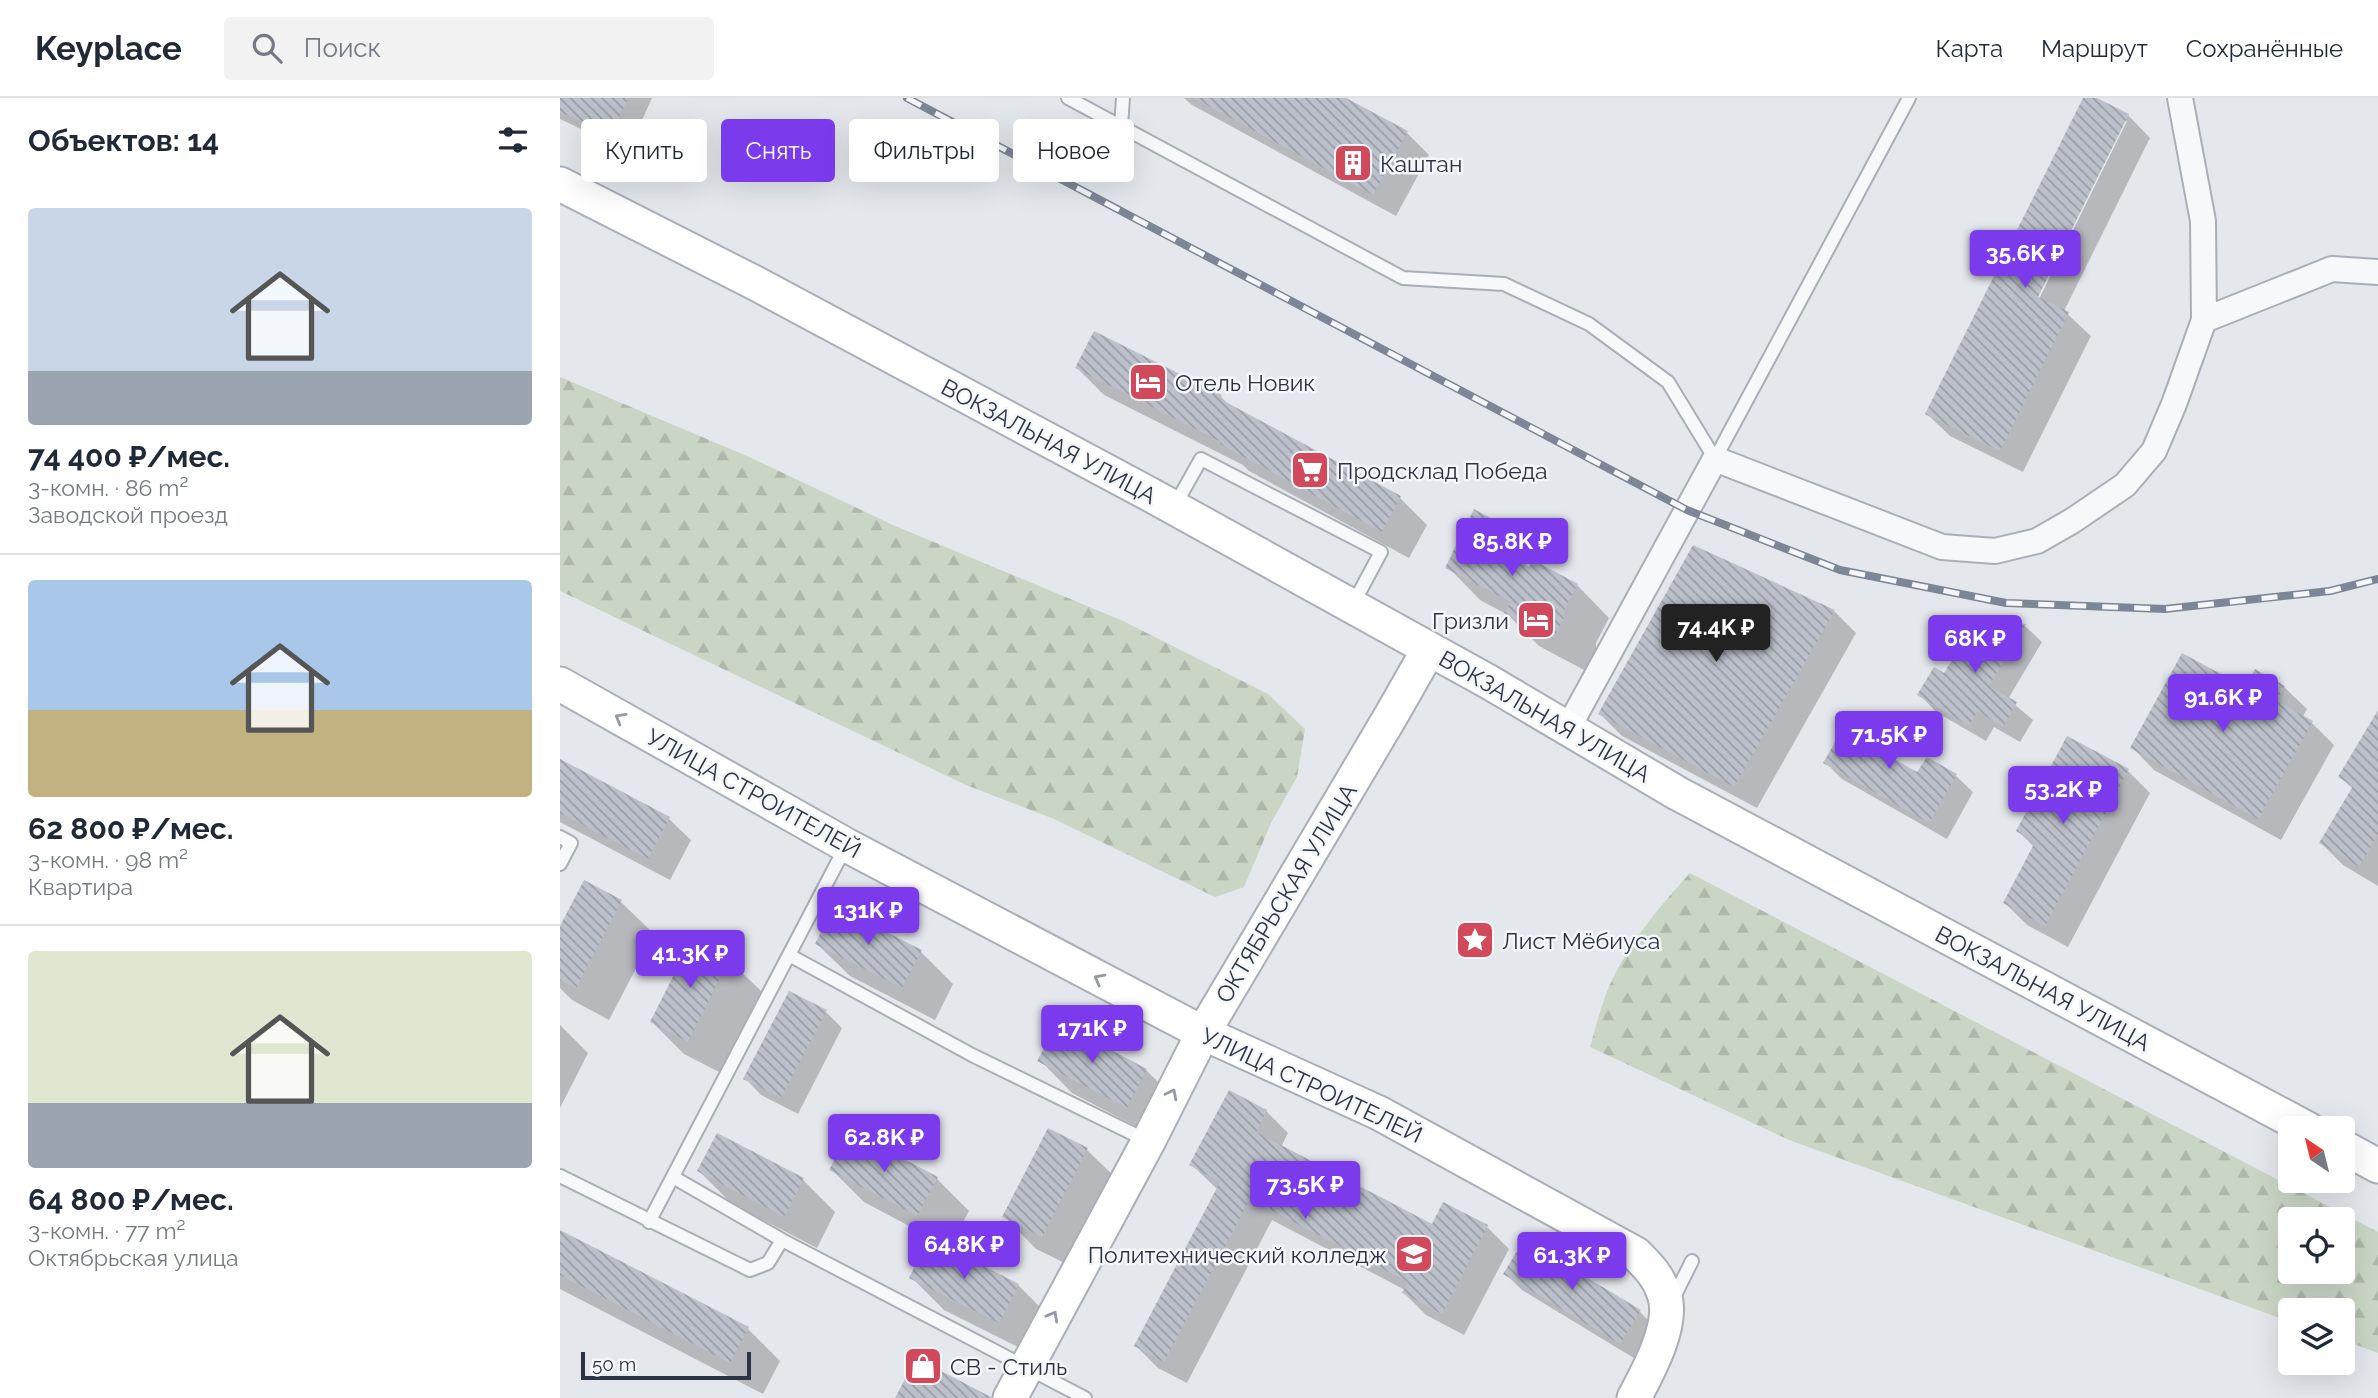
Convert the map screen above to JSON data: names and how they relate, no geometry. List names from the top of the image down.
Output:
{
  "streets": {
    "street": ["ВОКЗАЛЬНАЯ УЛИЦА", "УЛИЦА СТРОИТЕЛЕЙ", "ОКТЯБРЬСКАЯ УЛИЦА"]
  },
  "crossings": [
    ["ВОКЗАЛЬНАЯ УЛИЦА", "ОКТЯБРЬСКАЯ УЛИЦА"],
    ["УЛИЦА СТРОИТЕЛЕЙ", "ОКТЯБРЬСКАЯ УЛИЦА"]
  ],
  "one_way": ["УЛИЦА СТРОИТЕЛЕЙ", "ОКТЯБРЬСКАЯ УЛИЦА"],
  "places": {
    "building": ["Каштан"],
    "hotel": ["Отель Новик", "Гризли"],
    "supermarket": ["Продсклад Победа"],
    "place": ["Лист Мёбиуса"],
    "school or university": ["Политехнический колледж"],
    "shop": ["СВ - Стиль"]
  },
  "scale_bar": "50 m",
  "north": "top left",
  "page": {
    "header": "Keyplace",
    "search": "Поиск",
    "nav": ["Карта", "Маршрут", "Сохранённые"],
    "heading": "Объектов: 14",
    "chip": [
      "Купить",
      "Снять",
      "Фильтры",
      "Новое"
    ],
    "list": [
      {
        "name": "74 400 ₽/мес.",
        "note": "3-комн. · 86 m² · Заводской проезд"
      },
      {
        "name": "62 800 ₽/мес.",
        "note": "3-комн. · 98 m² · Квартира"
      },
      {
        "name": "64 800 ₽/мес.",
        "note": "3-комн. · 77 m² · Октябрьская улица"
      }
    ],
    "price": [
      "35.6K ₽",
      "85.8K ₽",
      "74.4K ₽",
      "68K ₽",
      "91.6K ₽",
      "71.5K ₽",
      "53.2K ₽",
      "131K ₽",
      "41.3K ₽",
      "171K ₽",
      "62.8K ₽",
      "73.5K ₽",
      "64.8K ₽",
      "61.3K ₽"
    ],
    "scale": "50 m"
  }
}
